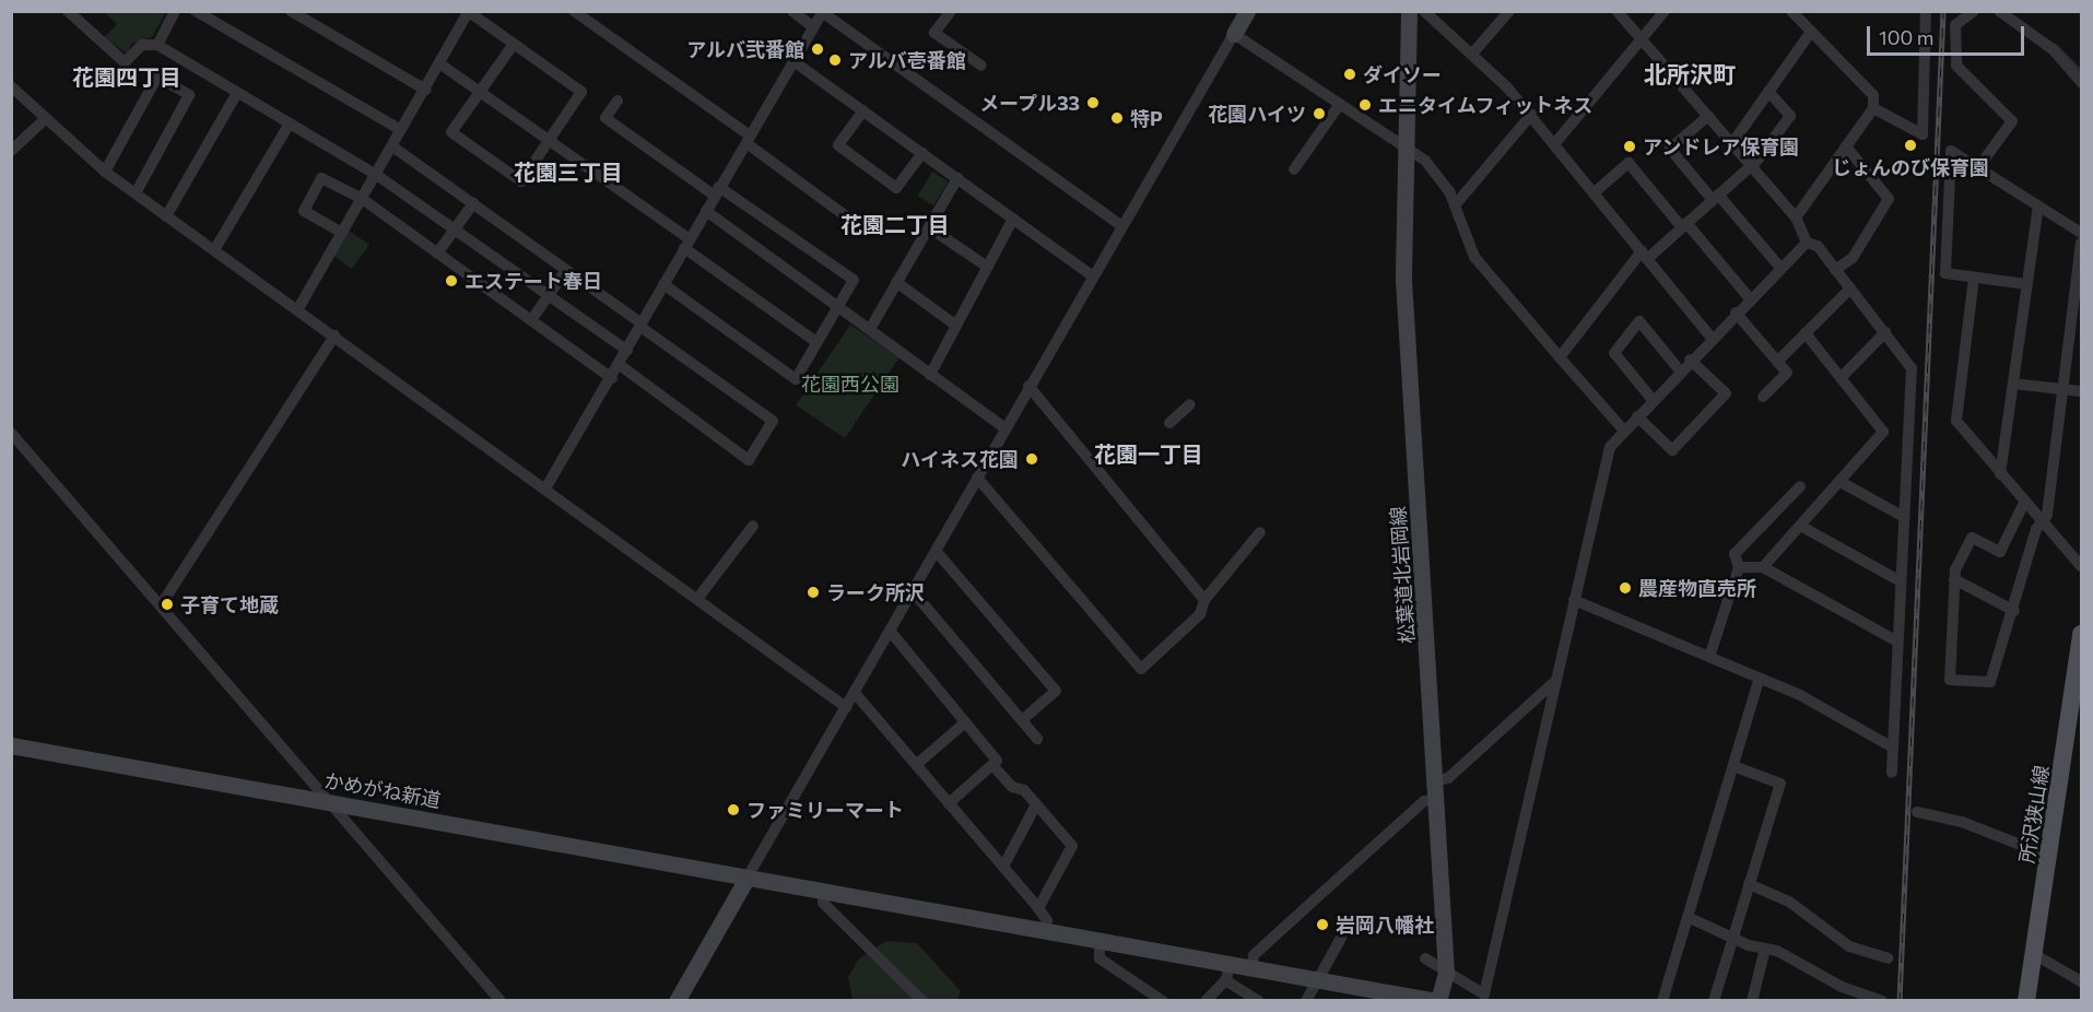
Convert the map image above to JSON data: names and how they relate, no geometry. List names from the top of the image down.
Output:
{
  "streets": {
    "main road": ["所沢狭山線"],
    "street": ["松葉道北岩岡線", "かめがね新道"]
  },
  "crossings": [
    ["松葉道北岩岡線", "かめがね新道"]
  ],
  "districts": [
    "北所沢町",
    "花園四丁目",
    "花園三丁目",
    "花園二丁目",
    "花園一丁目"
  ],
  "parks": ["花園西公園"],
  "places": [
    "アルバ弐番館",
    "アルバ壱番館",
    "ダイソー",
    "メープル33",
    "エニタイムフィットネス",
    "花園ハイツ",
    "特P",
    "じょんのび保育園",
    "アンドレア保育園",
    "エステート春日",
    "ハイネス花園",
    "農産物直売所",
    "ラーク所沢",
    "子育て地蔵",
    "ファミリーマート",
    "岩岡八幡社"
  ],
  "scale_bar": "100 m"
}
